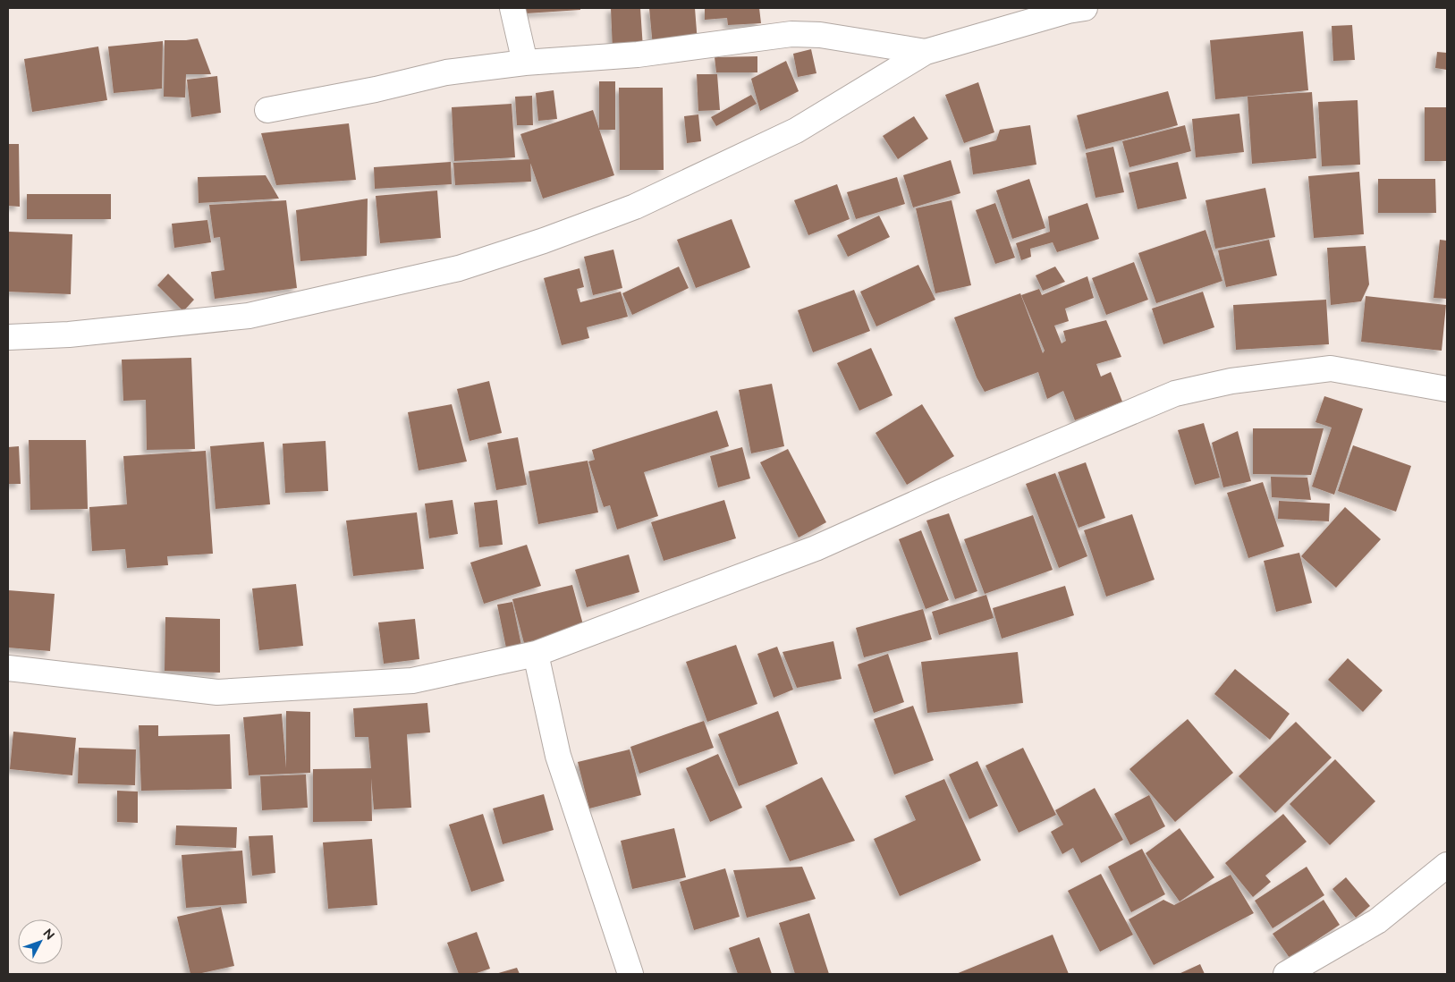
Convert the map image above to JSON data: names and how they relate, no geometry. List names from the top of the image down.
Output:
{
  "north": "top right"
}
